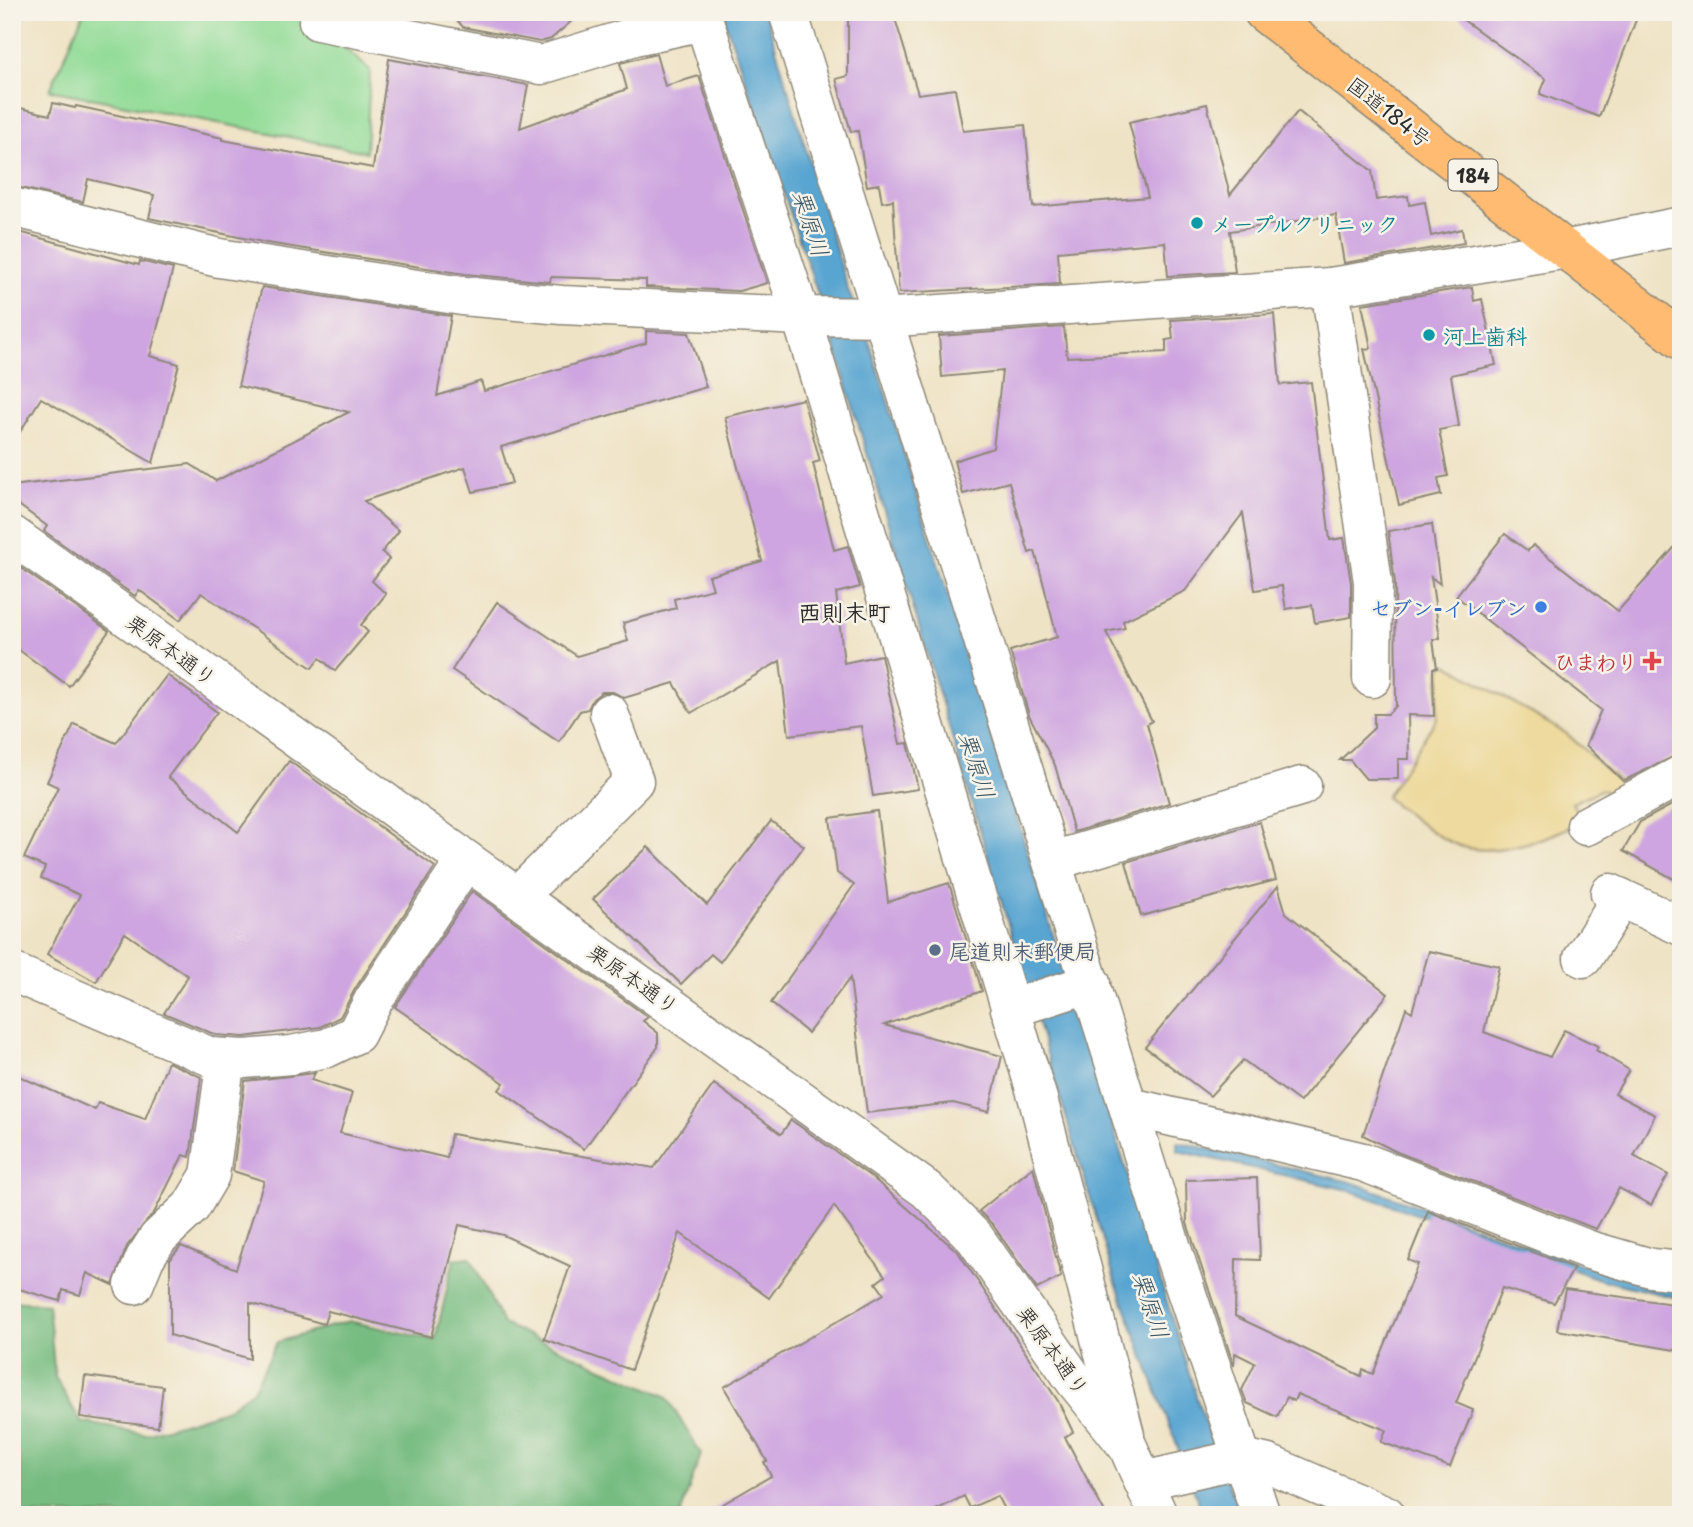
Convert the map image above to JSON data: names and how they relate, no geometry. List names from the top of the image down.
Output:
{
  "streets": {
    "highway": ["国道184号", "184"],
    "street": ["栗原本通り"]
  },
  "districts": ["西則末町"],
  "water": ["栗原川"],
  "places": {
    "other": [
      "メープルクリニック",
      "河上歯科",
      "セブン-イレブン",
      "尾道則末郵便局"
    ],
    "health": ["ひまわり"]
  }
}
